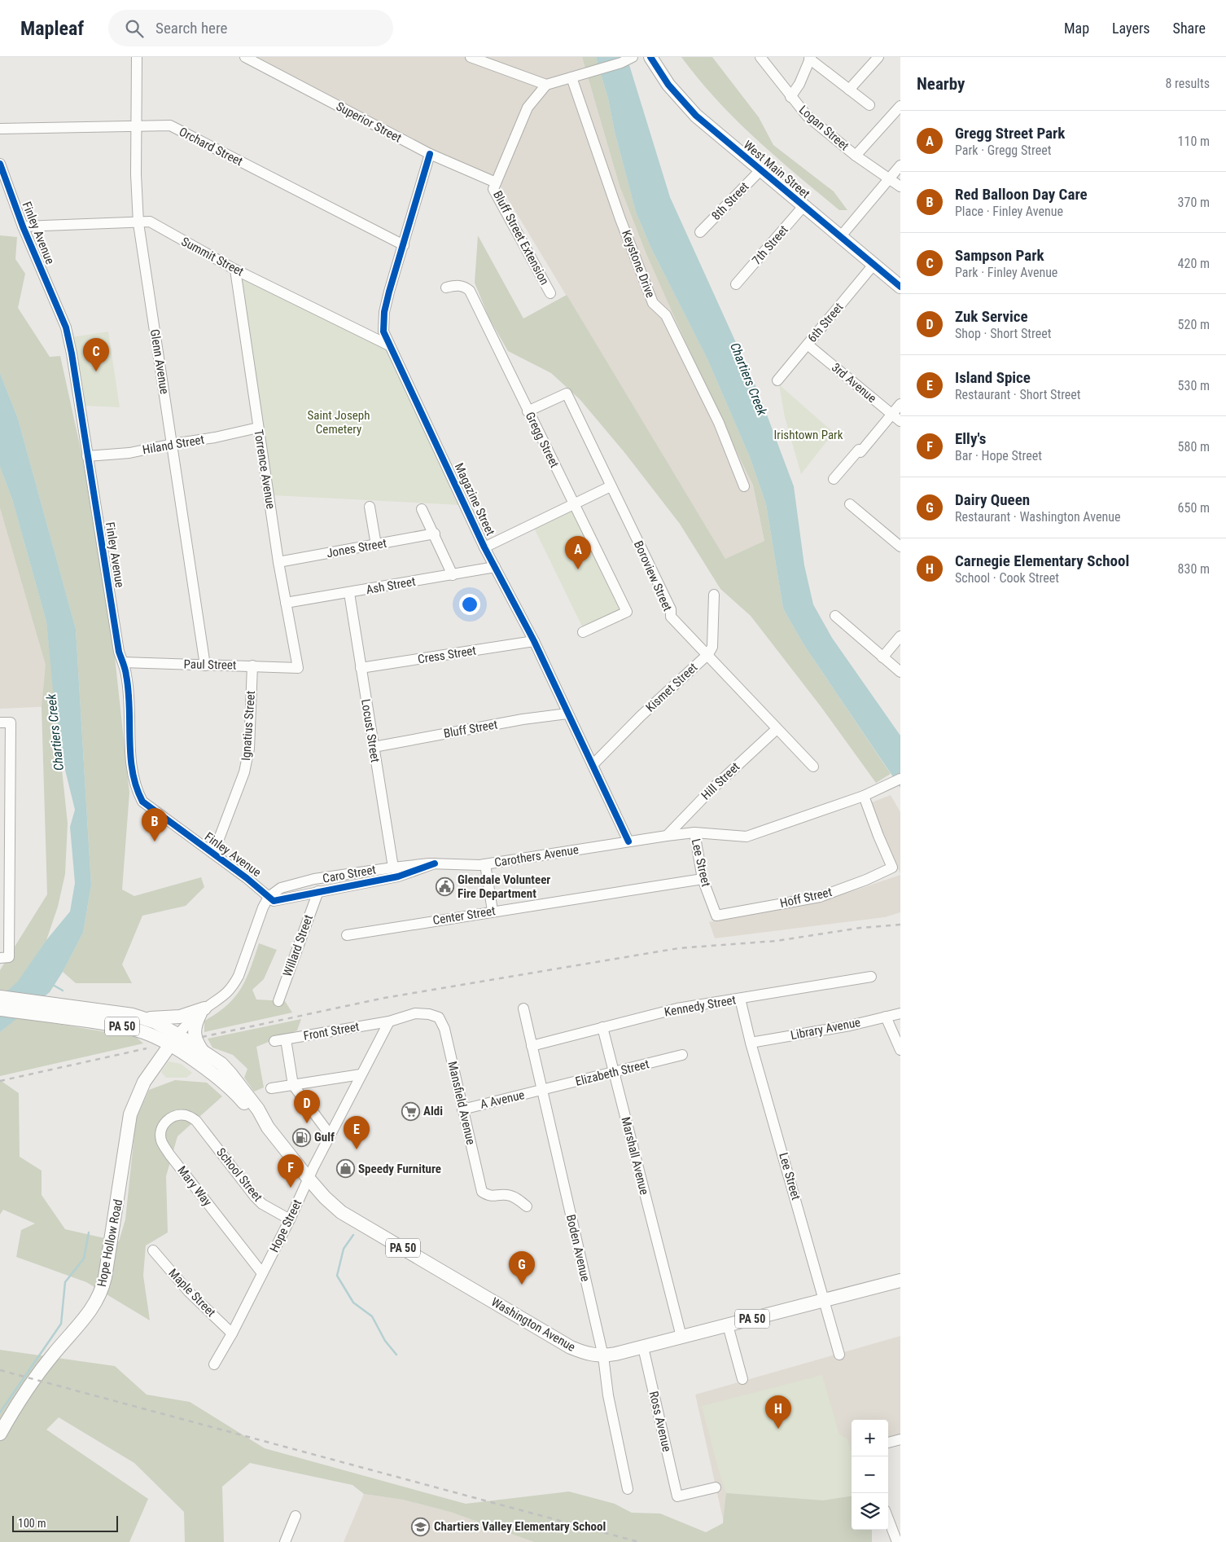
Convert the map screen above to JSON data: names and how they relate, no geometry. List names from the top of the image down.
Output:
{
  "streets": {
    "main road": [
      "West Main Street",
      "PA 50",
      "Hope Hollow Road",
      "Washington Avenue"
    ],
    "street": [
      "Superior Street",
      "Logan Street",
      "Orchard Street",
      "8th Street",
      "Finley Avenue",
      "Bluff Street Extension",
      "7th Street",
      "Summit Street",
      "Keystone Drive",
      "6th Street",
      "Glenn Avenue",
      "3rd Avenue",
      "Gregg Street",
      "Hiland Street",
      "Torrence Avenue",
      "Magazine Street",
      "Jones Street",
      "Boroview Street",
      "Ash Street",
      "Cress Street",
      "Paul Street",
      "Kismet Street",
      "Ignatius Street",
      "Bluff Street",
      "Locust Street",
      "Hill Street",
      "Carothers Avenue",
      "Lee Street",
      "Caro Street",
      "Hoff Street",
      "Center Street",
      "Willard Street",
      "Kennedy Street",
      "Library Avenue",
      "Front Street",
      "Elizabeth Street",
      "A Avenue",
      "Mansfield Avenue",
      "Marshall Avenue",
      "School Street",
      "Mary Way",
      "Hope Street",
      "Boden Avenue",
      "Maple Street",
      "Ross Avenue"
    ]
  },
  "crossings": [
    ["Superior Street", "Bluff Street Extension"],
    ["Superior Street", "Magazine Street"],
    ["Orchard Street", "Glenn Avenue"],
    ["Orchard Street", "Magazine Street"],
    ["West Main Street", "8th Street"],
    ["West Main Street", "7th Street"],
    ["West Main Street", "6th Street"],
    ["Finley Avenue", "Summit Street"],
    ["Finley Avenue", "Hiland Street"],
    ["Finley Avenue", "Paul Street"],
    ["Finley Avenue", "Ignatius Street"],
    ["Finley Avenue", "Carothers Avenue"],
    ["Finley Avenue", "Caro Street"],
    ["Summit Street", "Glenn Avenue"],
    ["Summit Street", "Torrence Avenue"],
    ["Summit Street", "Magazine Street"],
    ["6th Street", "3rd Avenue"],
    ["Glenn Avenue", "Hiland Street"],
    ["Glenn Avenue", "Paul Street"],
    ["Gregg Street", "Boroview Street"],
    ["Hiland Street", "Torrence Avenue"],
    ["Torrence Avenue", "Jones Street"],
    ["Torrence Avenue", "Ash Street"],
    ["Torrence Avenue", "Paul Street"],
    ["Magazine Street", "Ash Street"],
    ["Magazine Street", "Cress Street"],
    ["Magazine Street", "Kismet Street"],
    ["Magazine Street", "Bluff Street"],
    ["Magazine Street", "Carothers Avenue"],
    ["Boroview Street", "Kismet Street"],
    ["Boroview Street", "Hill Street"],
    ["Ash Street", "Locust Street"],
    ["Cress Street", "Locust Street"],
    ["Paul Street", "Ignatius Street"],
    ["Bluff Street", "Locust Street"],
    ["Locust Street", "Carothers Avenue"],
    ["Hill Street", "Carothers Avenue"],
    ["Carothers Avenue", "Lee Street"],
    ["Carothers Avenue", "Caro Street"],
    ["Carothers Avenue", "Hoff Street"],
    ["Lee Street", "Hoff Street"],
    ["Lee Street", "Center Street"],
    ["Lee Street", "Kennedy Street"],
    ["Lee Street", "Library Avenue"],
    ["Lee Street", "Washington Avenue"],
    ["Caro Street", "Willard Street"],
    ["Kennedy Street", "Marshall Avenue"],
    ["Kennedy Street", "Boden Avenue"],
    ["Front Street", "Mansfield Avenue"],
    ["Front Street", "Hope Street"],
    ["Elizabeth Street", "A Avenue"],
    ["Elizabeth Street", "Marshall Avenue"],
    ["Elizabeth Street", "Boden Avenue"],
    ["A Avenue", "Mansfield Avenue"],
    ["A Avenue", "Boden Avenue"],
    ["Mansfield Avenue", "Hope Street"],
    ["Marshall Avenue", "Washington Avenue"],
    ["School Street", "Mary Way"],
    ["School Street", "Hope Street"],
    ["Mary Way", "Hope Street"],
    ["Hope Street", "Maple Street"],
    ["Hope Street", "Washington Avenue"],
    ["Hope Hollow Road", "Washington Avenue"],
    ["Boden Avenue", "Washington Avenue"],
    ["Washington Avenue", "Ross Avenue"]
  ],
  "water": ["Chartiers Creek"],
  "parks": ["Saint Joseph Cemetery", "Irishtown Park"],
  "places": {
    "public building": ["Glendale Volunteer Fire Department"],
    "supermarket": ["Aldi"],
    "fuel station": ["Gulf"],
    "shop": ["Speedy Furniture"],
    "school or university": ["Chartiers Valley Elementary School"]
  },
  "scale_bar": "100 m",
  "page": {
    "header": "Mapleaf",
    "search": "Search here",
    "nav": ["Map", "Layers", "Share"],
    "heading": ["Nearby", "8 results"],
    "list": [
      {
        "mark": "A",
        "name": "Gregg Street Park",
        "note": "Park · Gregg Street",
        "value": "110 m"
      },
      {
        "mark": "B",
        "name": "Red Balloon Day Care",
        "note": "Place · Finley Avenue",
        "value": "370 m"
      },
      {
        "mark": "C",
        "name": "Sampson Park",
        "note": "Park · Finley Avenue",
        "value": "420 m"
      },
      {
        "mark": "D",
        "name": "Zuk Service",
        "note": "Shop · Short Street",
        "value": "520 m"
      },
      {
        "mark": "E",
        "name": "Island Spice",
        "note": "Restaurant · Short Street",
        "value": "530 m"
      },
      {
        "mark": "F",
        "name": "Elly's",
        "note": "Bar · Hope Street",
        "value": "580 m"
      },
      {
        "mark": "G",
        "name": "Dairy Queen",
        "note": "Restaurant · Washington Avenue",
        "value": "650 m"
      },
      {
        "mark": "H",
        "name": "Carnegie Elementary School",
        "note": "School · Cook Street",
        "value": "830 m"
      }
    ],
    "pins": [
      "C",
      "A",
      "B",
      "D",
      "E",
      "F",
      "G",
      "H"
    ],
    "map_buttons": ["+", "−"],
    "scale": "100 m"
  }
}
